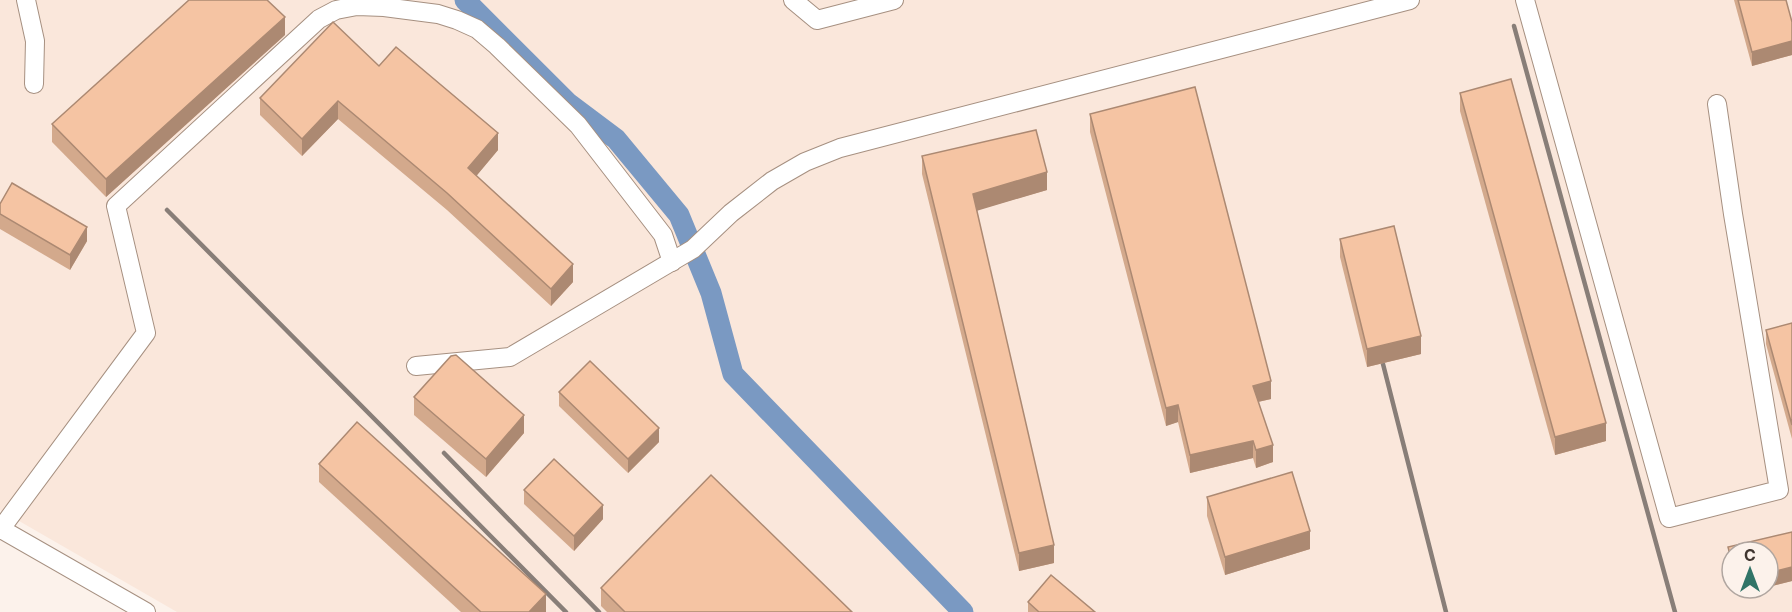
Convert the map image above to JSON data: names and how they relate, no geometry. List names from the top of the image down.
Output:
{
  "north": "top"
}
